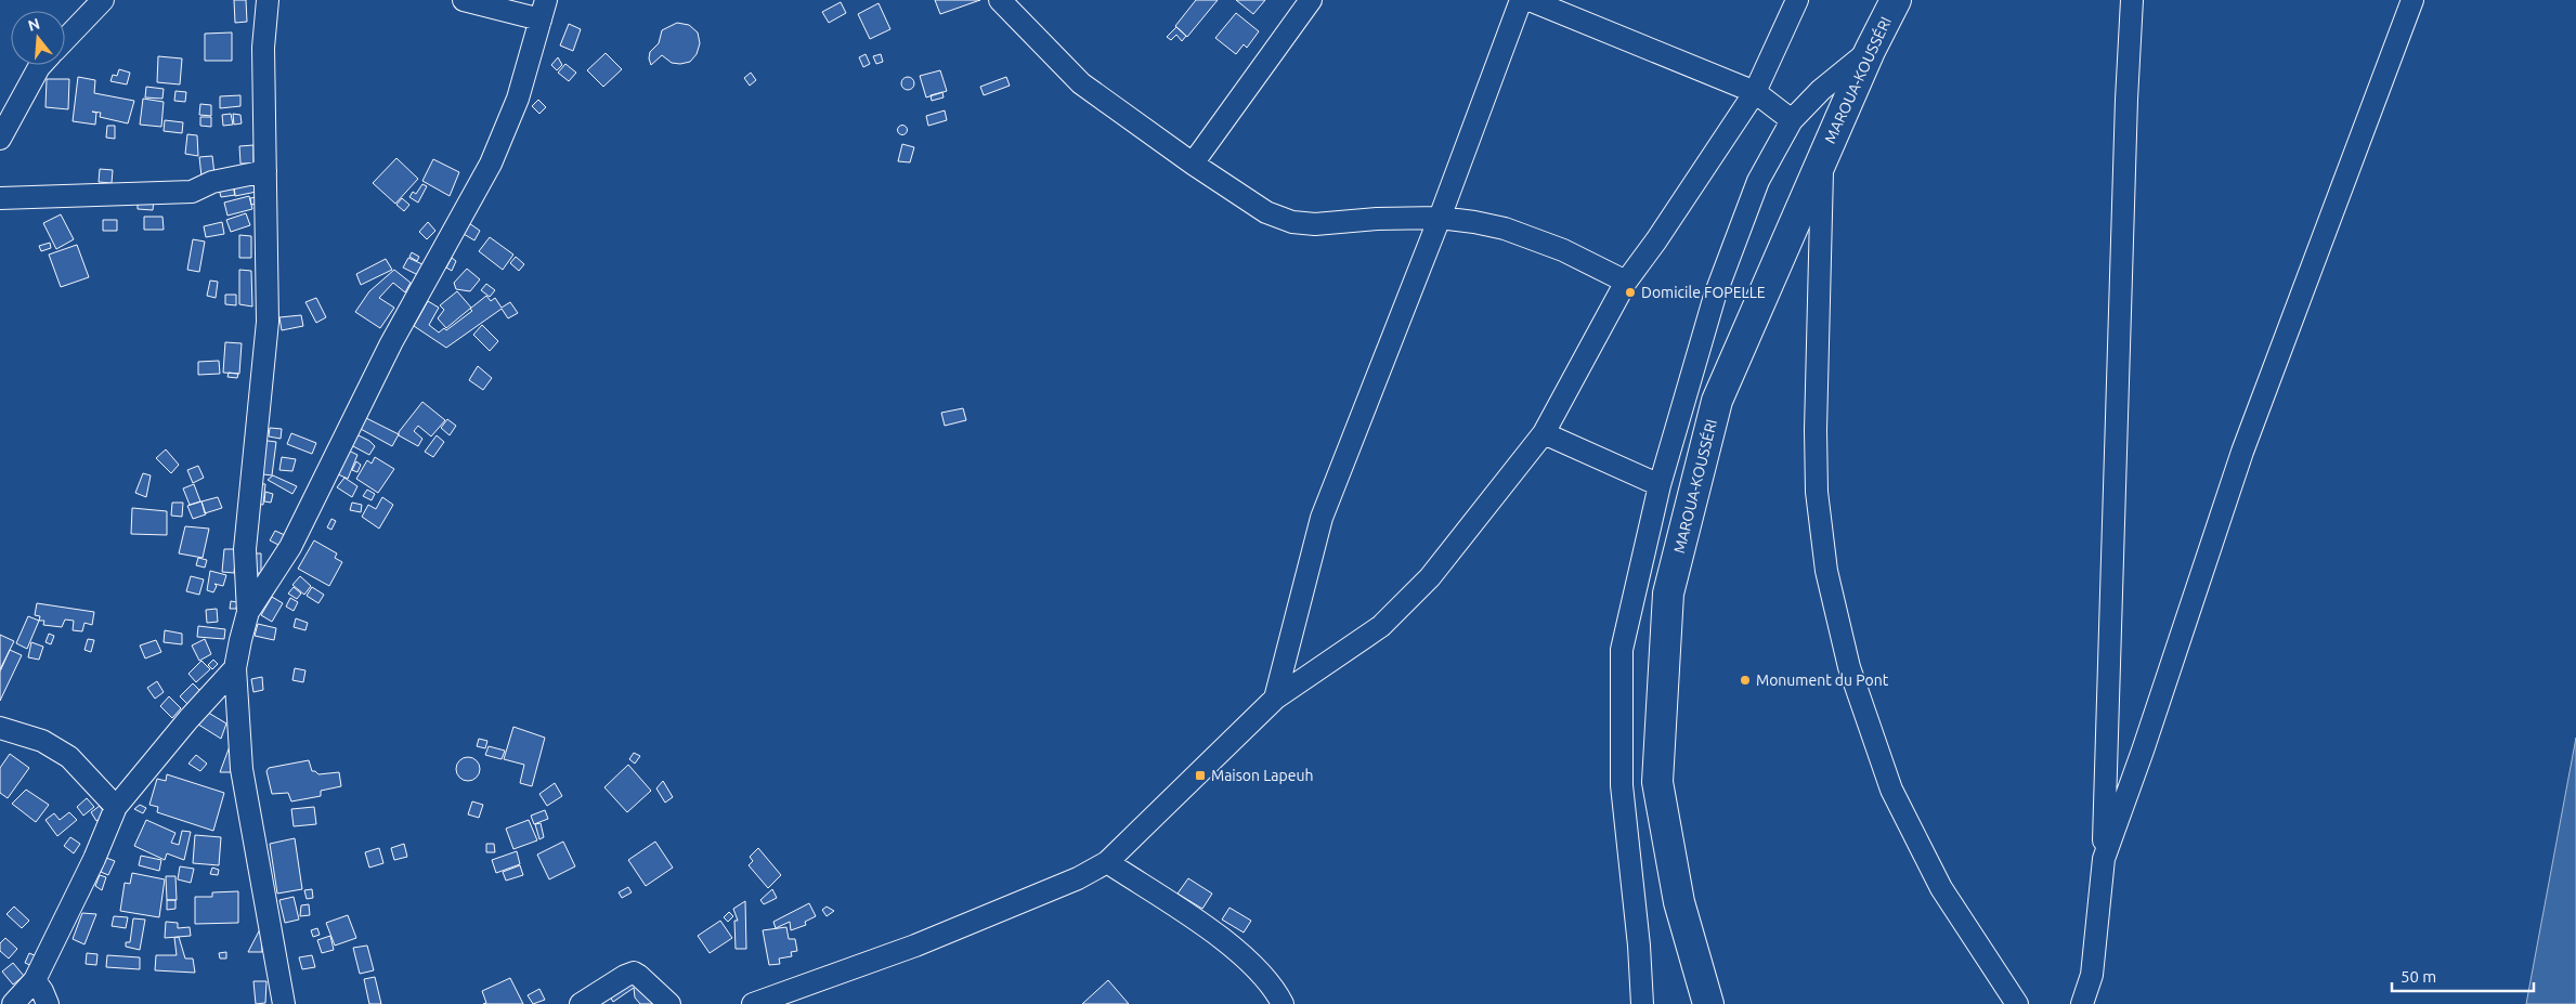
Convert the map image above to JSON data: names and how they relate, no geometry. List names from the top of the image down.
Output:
{
  "streets": {
    "highway": ["MAROUA-KOUSSÉRI"]
  },
  "places": {
    "other": ["Domicile FOPELLE", "Monument du Pont"],
    "transit": ["Maison Lapeuh"]
  },
  "scale_bar": "50 m",
  "north": "top"
}
